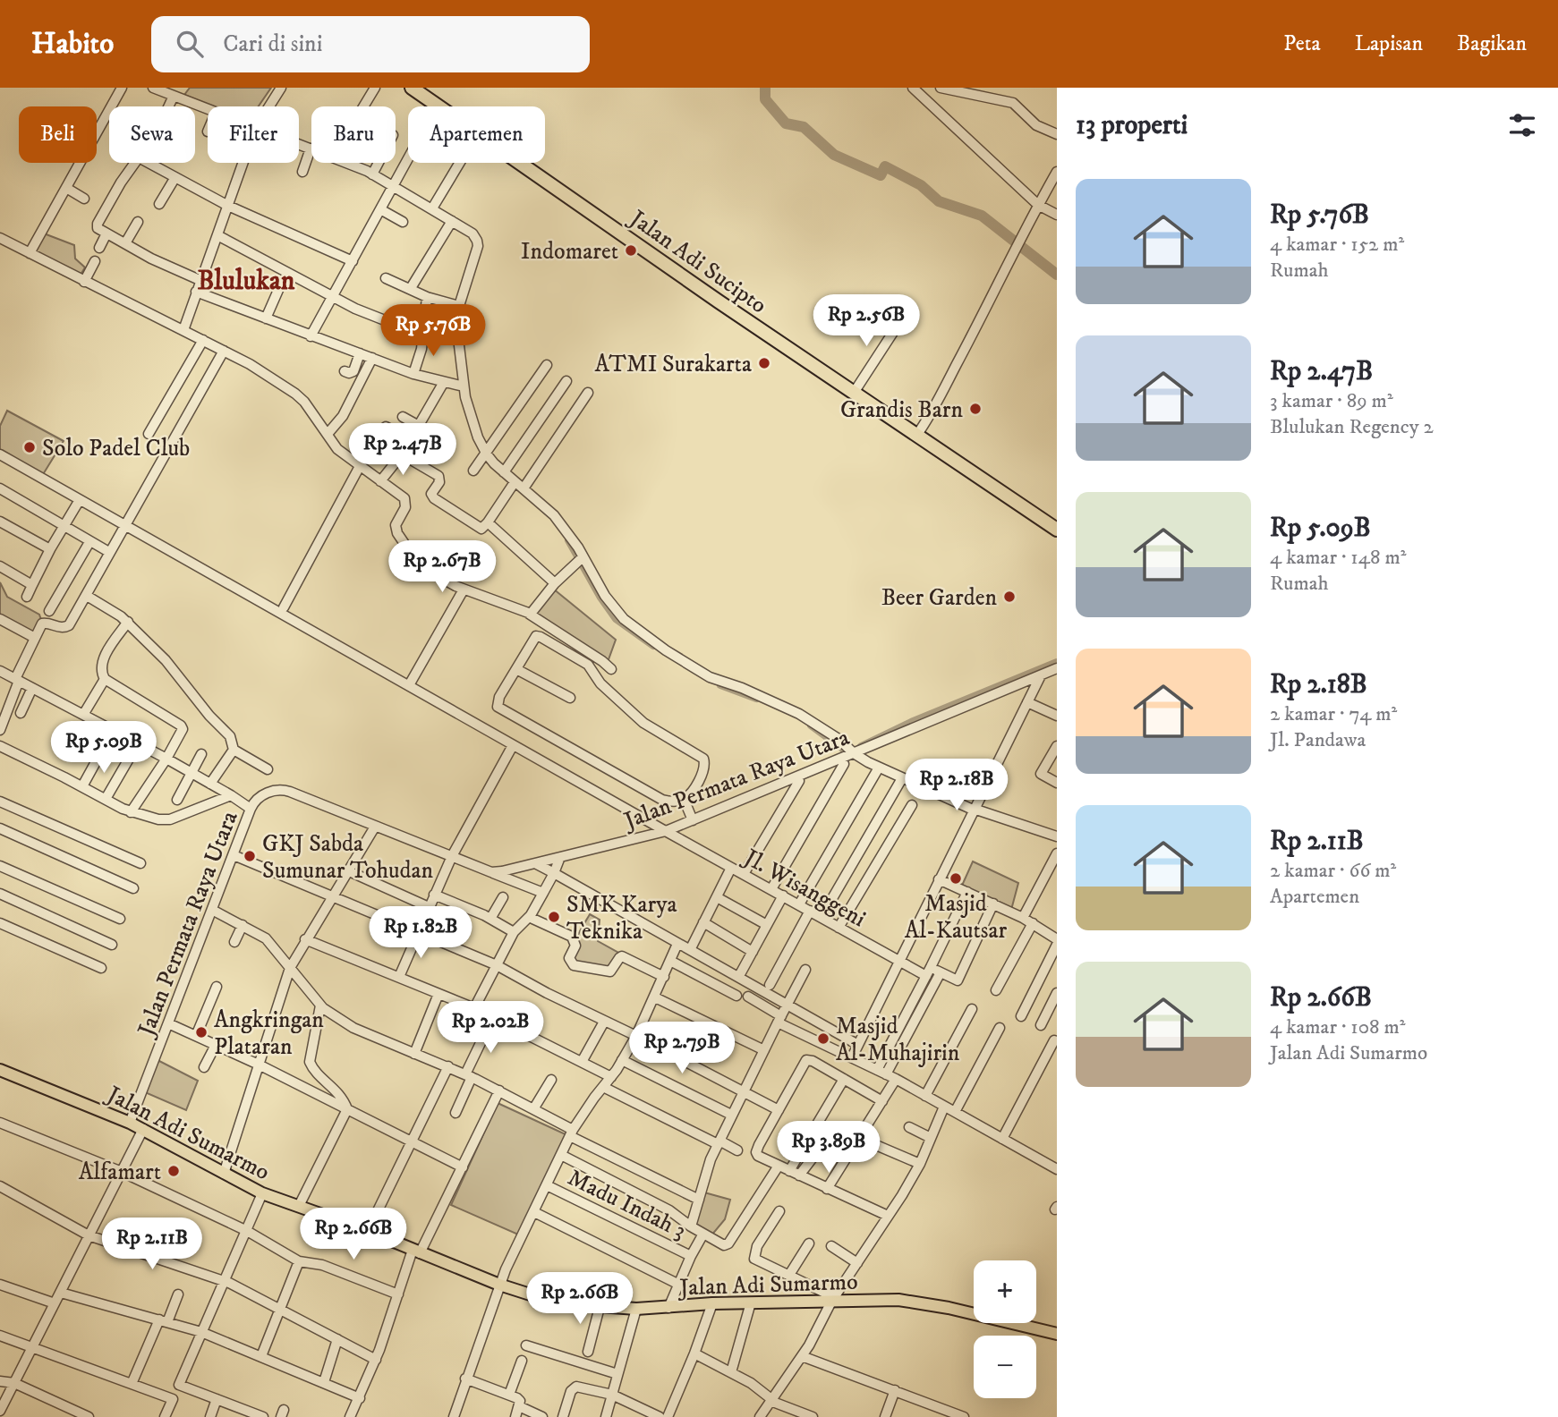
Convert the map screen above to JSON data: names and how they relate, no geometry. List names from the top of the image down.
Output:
{
  "streets": {
    "highway": ["Jalan Adi Sucipto"],
    "main road": ["Jalan Adi Sumarmo"],
    "street": ["Jalan Permata Raya Utara", "Jl. Wisanggeni", "Madu Indah 3"]
  },
  "crossings": [
    ["Jalan Permata Raya Utara", "Jl. Wisanggeni"],
    ["Jalan Permata Raya Utara", "Jalan Adi Sumarmo"]
  ],
  "districts": ["Blulukan"],
  "places": [
    "Indomaret",
    "ATMI Surakarta",
    "Grandis Barn",
    "Solo Padel Club",
    "Beer Garden",
    "GKJ Sabda Sumunar Tohudan",
    "Masjid Al-Kautsar",
    "SMK Karya Teknika",
    "Angkringan Plataran",
    "Masjid Al-Muhajirin",
    "Alfamart"
  ],
  "page": {
    "header": "Habito",
    "search": "Cari di sini",
    "nav": ["Peta", "Lapisan", "Bagikan"],
    "heading": "13 properti",
    "chip": [
      "Beli",
      "Sewa",
      "Filter",
      "Baru",
      "Apartemen"
    ],
    "list": [
      {
        "name": "Rp 5.76B",
        "note": "4 kamar · 152 m² · Rumah"
      },
      {
        "name": "Rp 2.47B",
        "note": "3 kamar · 89 m² · Blulukan Regency 2"
      },
      {
        "name": "Rp 5.09B",
        "note": "4 kamar · 148 m² · Rumah"
      },
      {
        "name": "Rp 2.18B",
        "note": "2 kamar · 74 m² · Jl. Pandawa"
      },
      {
        "name": "Rp 2.11B",
        "note": "2 kamar · 66 m² · Apartemen"
      },
      {
        "name": "Rp 2.66B",
        "note": "4 kamar · 108 m² · Jalan Adi Sumarmo"
      }
    ],
    "price": [
      "Rp 2.56B",
      "Rp 5.76B",
      "Rp 2.47B",
      "Rp 2.67B",
      "Rp 5.09B",
      "Rp 2.18B",
      "Rp 1.82B",
      "Rp 2.02B",
      "Rp 2.79B",
      "Rp 3.89B",
      "Rp 2.66B",
      "Rp 2.11B",
      "Rp 2.66B"
    ],
    "map_buttons": ["+", "−"]
  }
}
